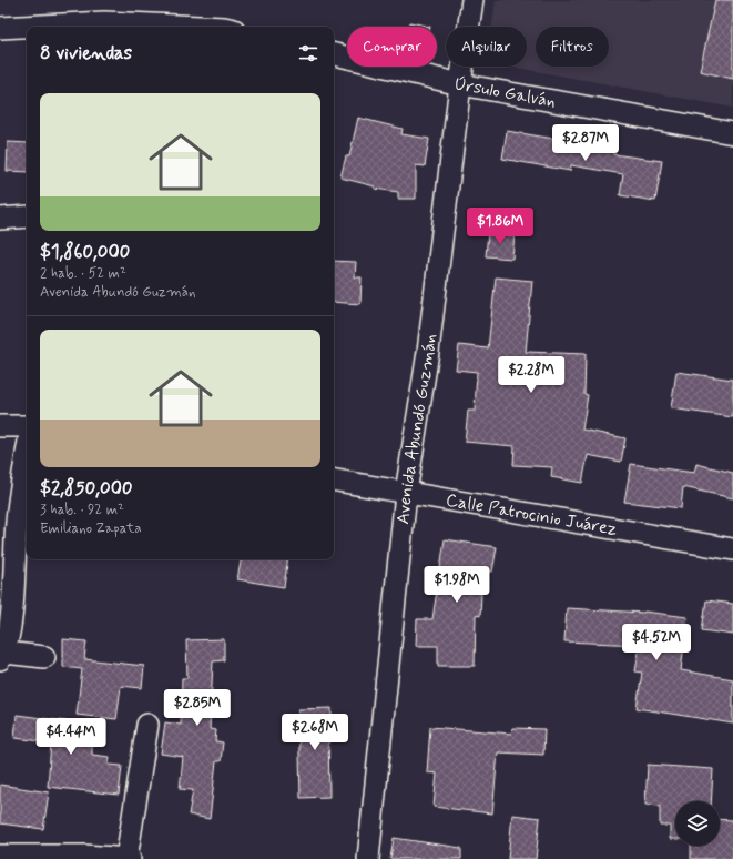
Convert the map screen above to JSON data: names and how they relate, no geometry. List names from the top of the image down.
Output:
{
  "streets": {
    "street": ["Úrsulo Galván", "Avenida Abundó Guzmán", "Calle Patrocinio Juárez"]
  },
  "crossings": [
    ["Úrsulo Galván", "Avenida Abundó Guzmán"],
    ["Avenida Abundó Guzmán", "Calle Patrocinio Juárez"]
  ],
  "page": {
    "chip": ["Comprar", "Alquilar", "Filtros"],
    "heading": "8 viviendas",
    "list": [
      {
        "name": "$1,860,000",
        "note": "2 hab. · 52 m² · Avenida Abundó Guzmán"
      },
      {
        "name": "$2,850,000",
        "note": "3 hab. · 92 m² · Emiliano Zapata"
      }
    ],
    "price": [
      "$2.87M",
      "$1.86M",
      "$2.28M",
      "$1.98M",
      "$4.52M",
      "$2.85M",
      "$2.68M",
      "$4.44M"
    ]
  }
}
